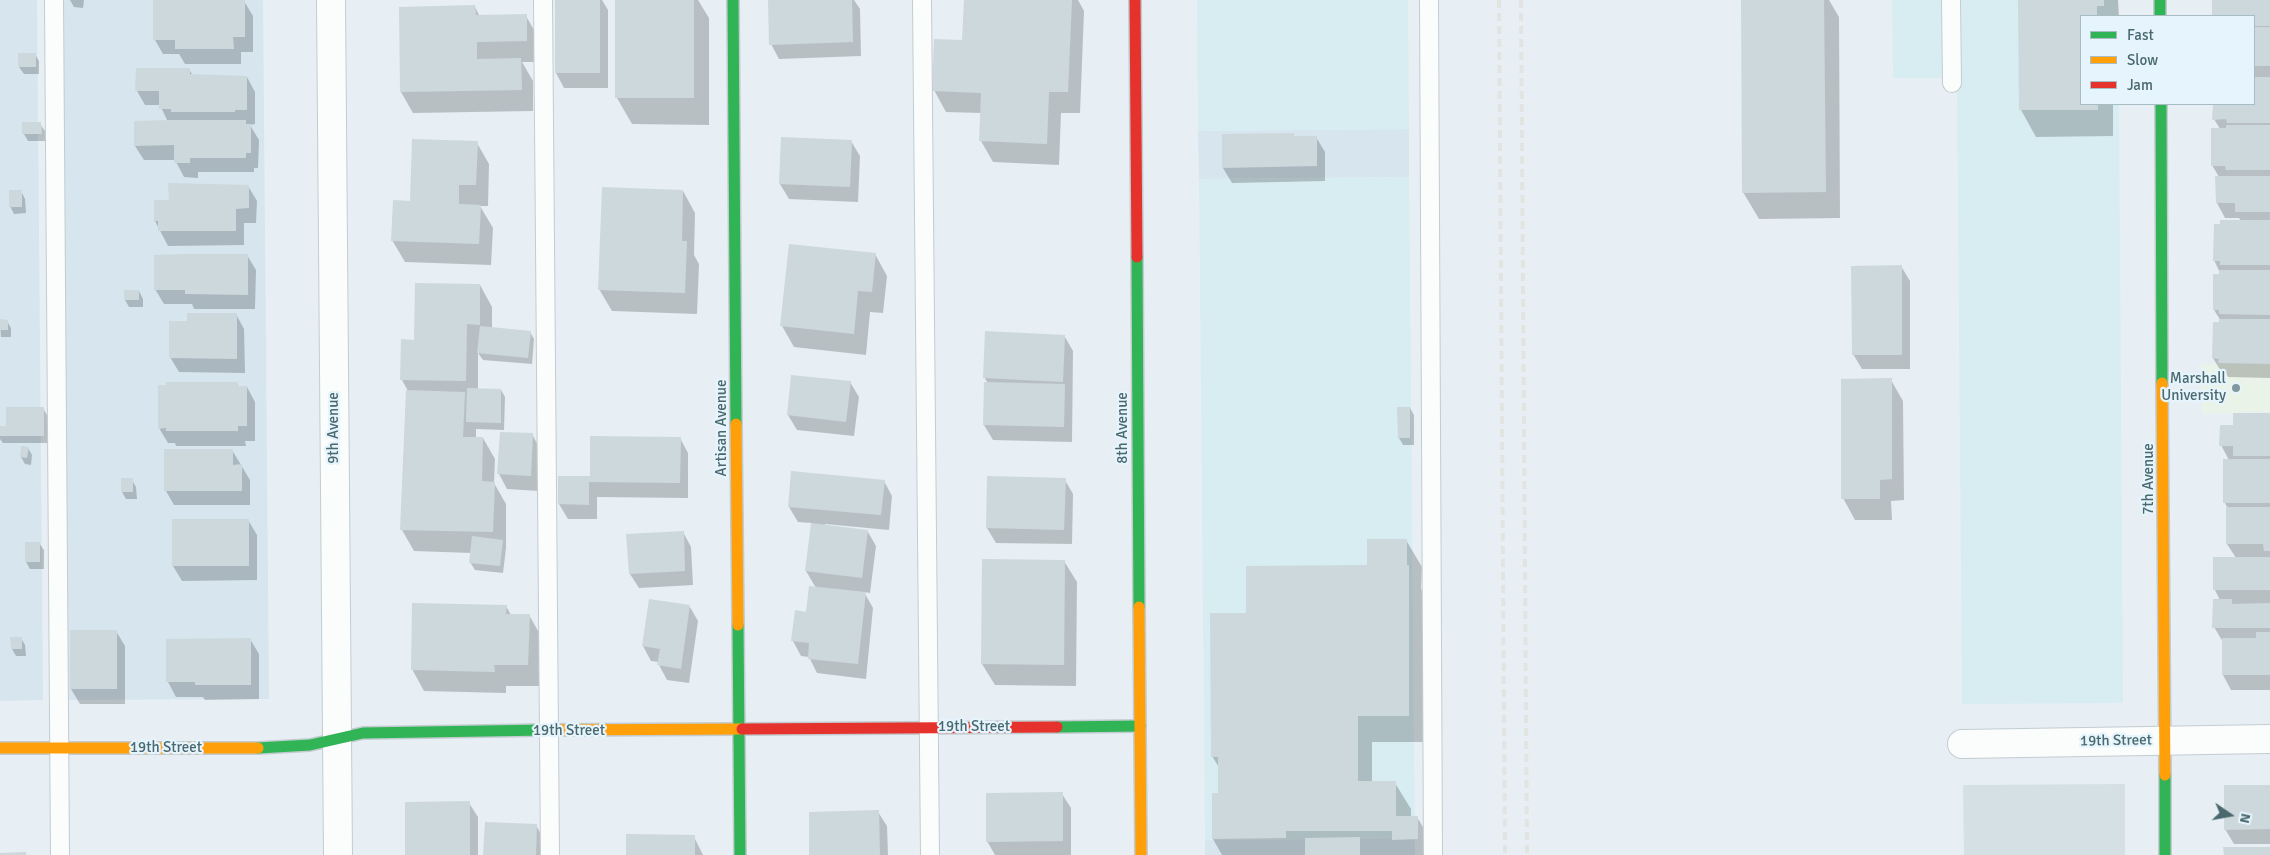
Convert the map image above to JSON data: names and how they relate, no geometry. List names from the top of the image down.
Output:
{
  "streets": {
    "street": [
      "9th Avenue",
      "Artisan Avenue",
      "8th Avenue",
      "7th Avenue",
      "19th Street"
    ]
  },
  "crossings": [
    ["9th Avenue", "19th Street"],
    ["Artisan Avenue", "19th Street"],
    ["8th Avenue", "19th Street"],
    ["7th Avenue", "19th Street"]
  ],
  "places": ["Marshall University"],
  "legend": ["Fast", "Slow", "Jam"],
  "north": "right"
}
